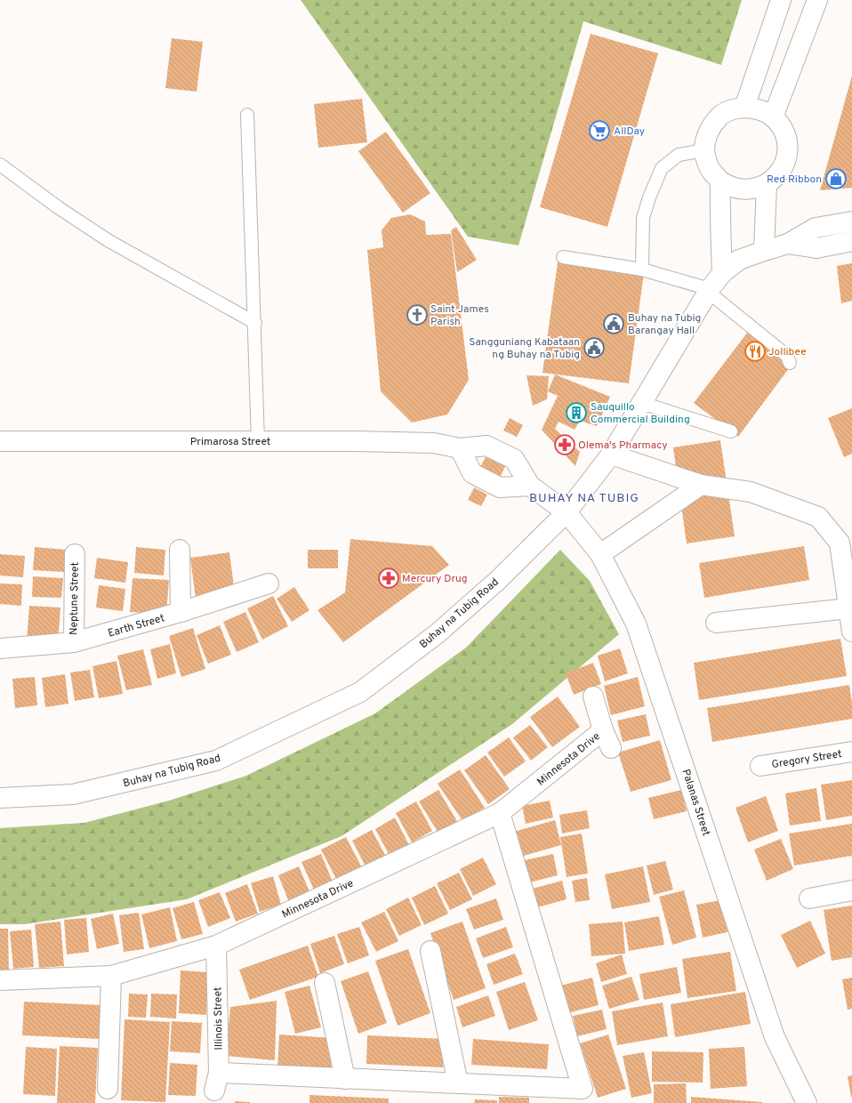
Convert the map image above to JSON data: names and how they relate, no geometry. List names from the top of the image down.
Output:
{
  "streets": {
    "street": [
      "Primarosa Street",
      "Neptune Street",
      "Buhay na Tubig Road",
      "Earth Street",
      "Minnesota Drive",
      "Gregory Street",
      "Palanas Street",
      "Illinois Street"
    ]
  },
  "crossings": [
    ["Primarosa Street", "Buhay na Tubig Road"],
    ["Primarosa Street", "Palanas Street"],
    ["Neptune Street", "Earth Street"],
    ["Buhay na Tubig Road", "Palanas Street"],
    ["Minnesota Drive", "Illinois Street"]
  ],
  "districts": ["BUHAY NA TUBIG"],
  "places": {
    "supermarket": ["AllDay"],
    "shop": ["Red Ribbon"],
    "church": ["Saint James Parish"],
    "public building": ["Buhay na Tubig Barangay Hall", "Sangguniang Kabataan ng Buhay na Tubig"],
    "restaurant": ["Jollibee"],
    "building": ["Sauquillo Commercial Building"],
    "pharmacy": ["Olema's Pharmacy", "Mercury Drug"]
  }
}
